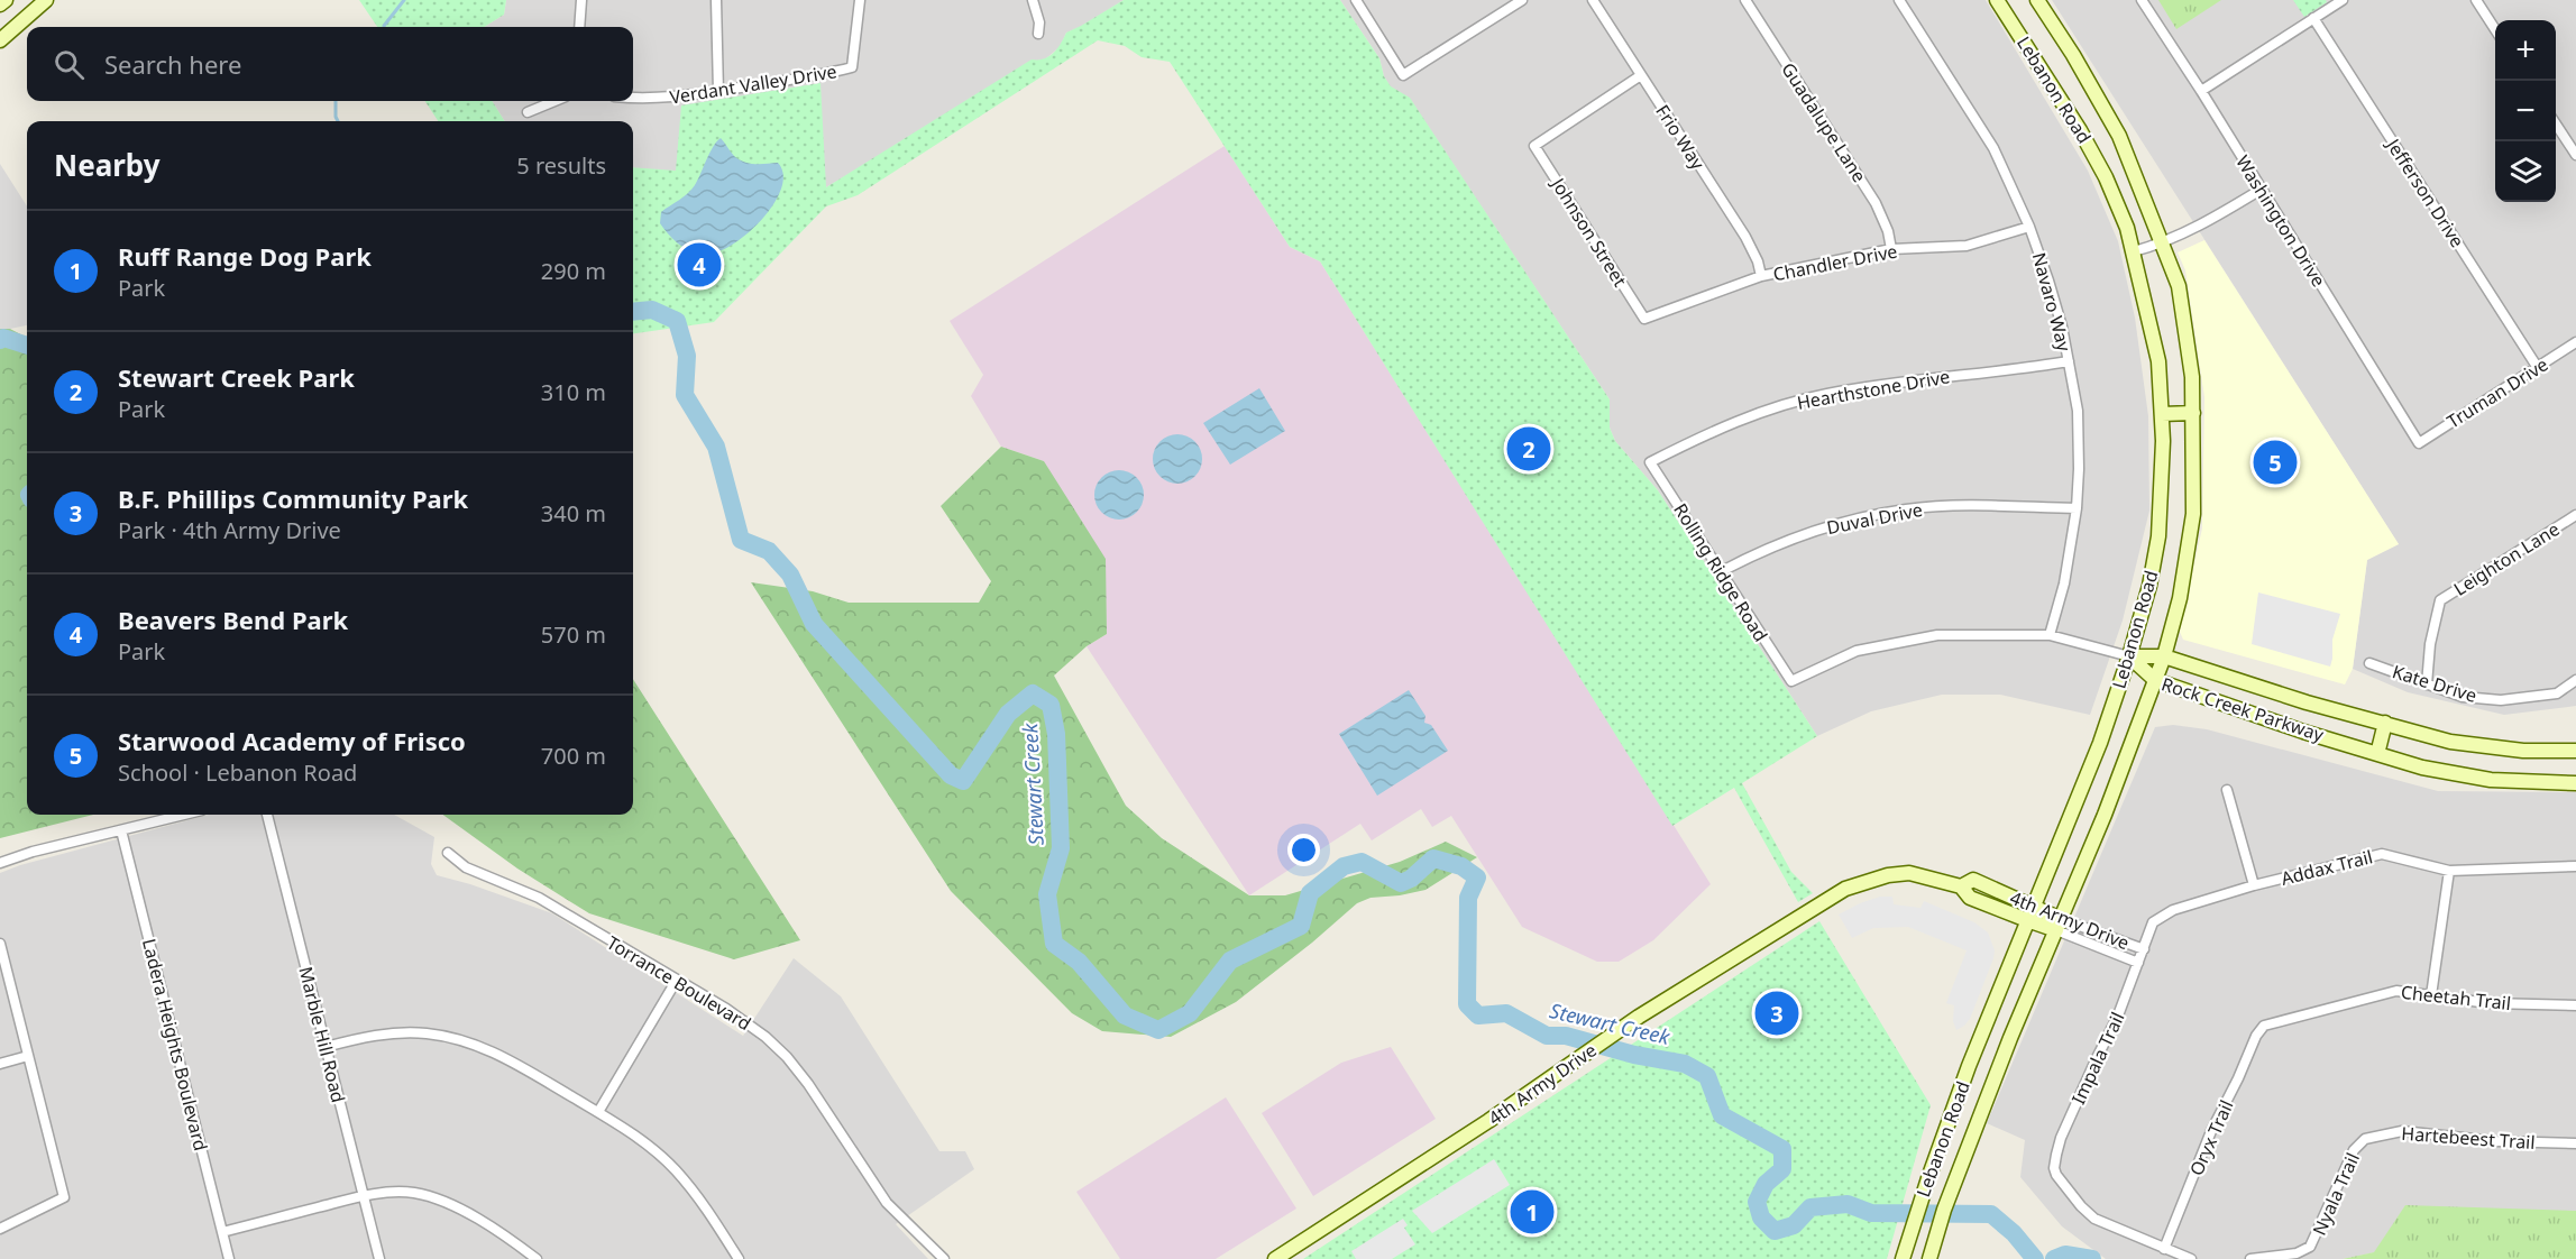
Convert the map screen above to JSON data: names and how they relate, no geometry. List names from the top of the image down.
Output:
{
  "streets": {
    "main road": ["Lebanon Road", "Rock Creek Parkway", "4th Army Drive"],
    "street": [
      "Verdant Valley Drive",
      "Guadalupe Lane",
      "Frio Way",
      "Jefferson Drive",
      "Washington Drive",
      "Johnson Street",
      "Chandler Drive",
      "Navaro Way",
      "Hearthstone Drive",
      "Truman Drive",
      "Duval Drive",
      "Leighton Lane",
      "Rolling Ridge Road",
      "Kate Drive",
      "Addax Trail",
      "Torrance Boulevard",
      "Cheetah Trail",
      "Marble Hill Road",
      "Ladera Heights Boulevard",
      "Impala Trail",
      "Oryx Trail",
      "Hartebeest Trail",
      "Nyala Trail"
    ]
  },
  "crossings": [
    ["Lebanon Road", "Rock Creek Parkway"],
    ["Lebanon Road", "4th Army Drive"],
    ["Guadalupe Lane", "Chandler Drive"],
    ["Frio Way", "Johnson Street"],
    ["Frio Way", "Chandler Drive"],
    ["Jefferson Drive", "Truman Drive"],
    ["Washington Drive", "Truman Drive"],
    ["Johnson Street", "Chandler Drive"],
    ["Chandler Drive", "Navaro Way"],
    ["Navaro Way", "Hearthstone Drive"],
    ["Navaro Way", "Duval Drive"],
    ["Navaro Way", "Rolling Ridge Road"],
    ["Hearthstone Drive", "Rolling Ridge Road"],
    ["Duval Drive", "Rolling Ridge Road"],
    ["Leighton Lane", "Kate Drive"],
    ["Addax Trail", "4th Army Drive"],
    ["Addax Trail", "Impala Trail"],
    ["4th Army Drive", "Impala Trail"],
    ["Cheetah Trail", "Oryx Trail"],
    ["Impala Trail", "Oryx Trail"],
    ["Hartebeest Trail", "Nyala Trail"]
  ],
  "water": ["Stewart Creek"],
  "page": {
    "map_buttons": ["+", "−"],
    "search": "Search here",
    "heading": ["Nearby", "5 results"],
    "list": [
      {
        "mark": "1",
        "name": "Ruff Range Dog Park",
        "note": "Park",
        "value": "290 m"
      },
      {
        "mark": "2",
        "name": "Stewart Creek Park",
        "note": "Park",
        "value": "310 m"
      },
      {
        "mark": "3",
        "name": "B.F. Phillips Community Park",
        "note": "Park · 4th Army Drive",
        "value": "340 m"
      },
      {
        "mark": "4",
        "name": "Beavers Bend Park",
        "note": "Park",
        "value": "570 m"
      },
      {
        "mark": "5",
        "name": "Starwood Academy of Frisco",
        "note": "School · Lebanon Road",
        "value": "700 m"
      }
    ],
    "pins": [
      "4",
      "2",
      "5",
      "3",
      "1"
    ]
  }
}
